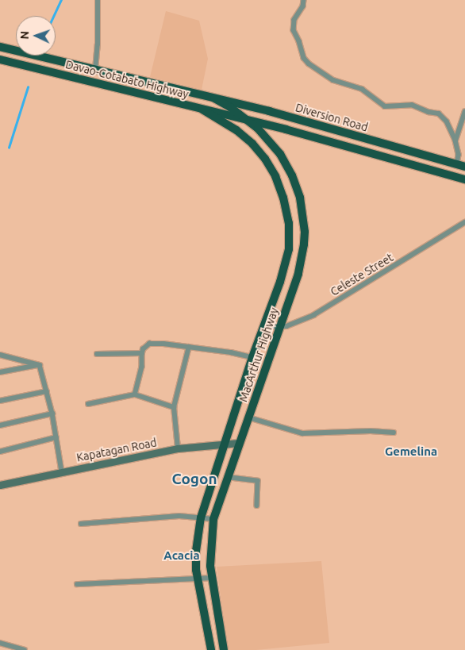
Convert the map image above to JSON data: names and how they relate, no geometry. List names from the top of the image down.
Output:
{
  "streets": {
    "highway": ["Davao-Cotabato Highway", "Diversion Road", "MacArthur Highway"],
    "main road": ["Kapatagan Road"],
    "street": ["Celeste Street"]
  },
  "crossings": [
    ["Davao-Cotabato Highway", "Diversion Road"],
    ["Davao-Cotabato Highway", "MacArthur Highway"],
    ["Diversion Road", "MacArthur Highway"],
    ["Celeste Street", "MacArthur Highway"],
    ["MacArthur Highway", "Kapatagan Road"]
  ],
  "districts": ["Gemelina", "Cogon", "Acacia"],
  "north": "left"
}
